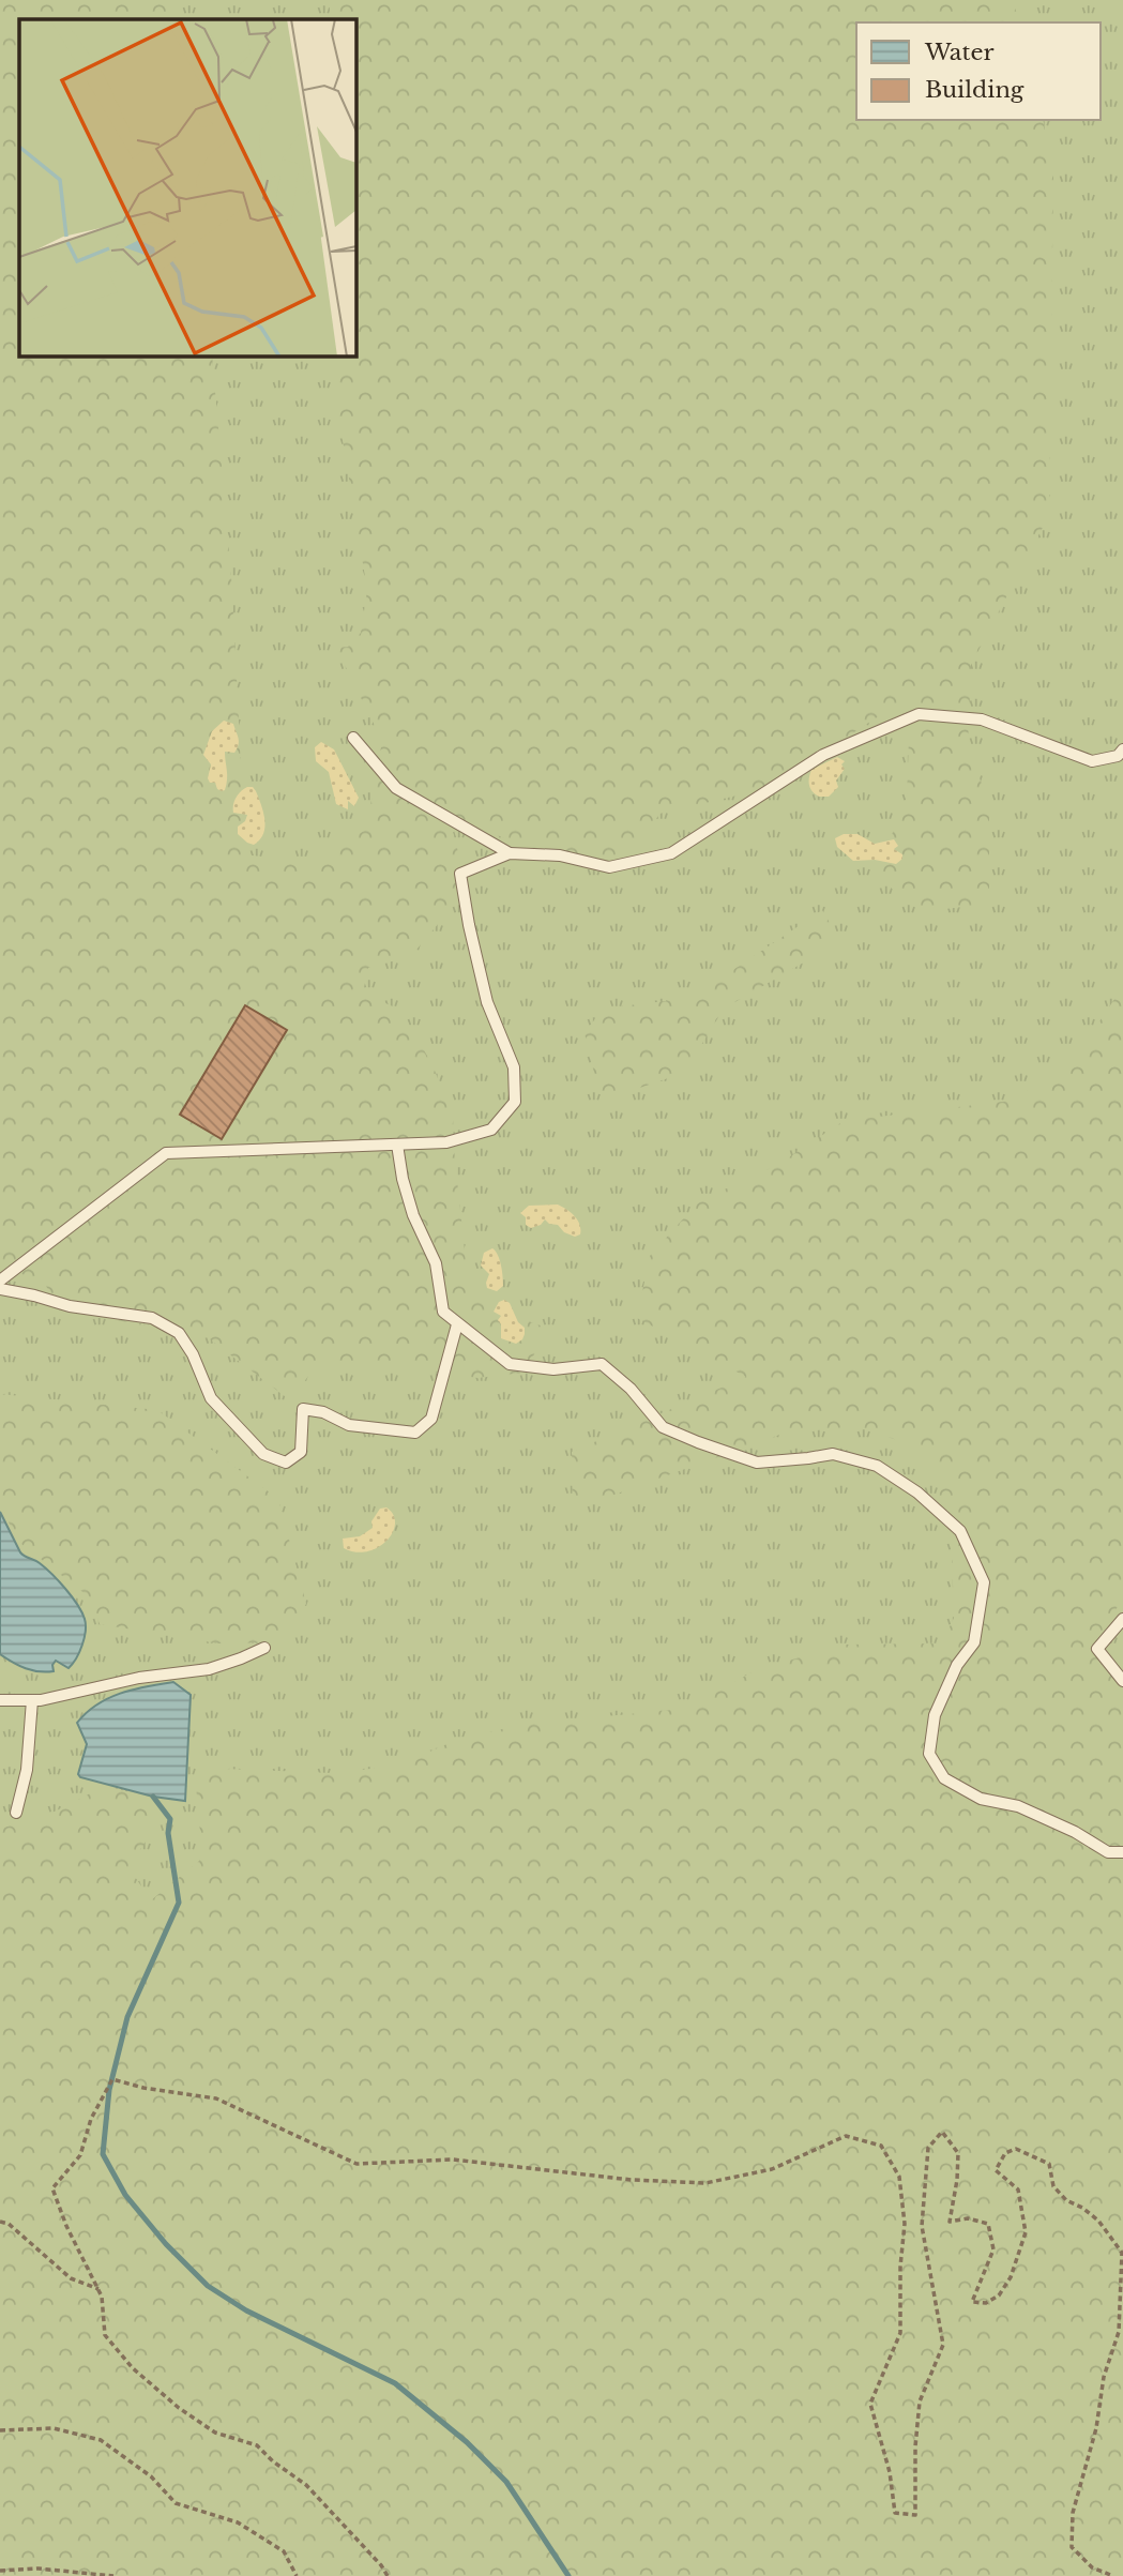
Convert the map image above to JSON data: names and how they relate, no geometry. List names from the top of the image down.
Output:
{
  "legend": ["Water", "Building"]
}
